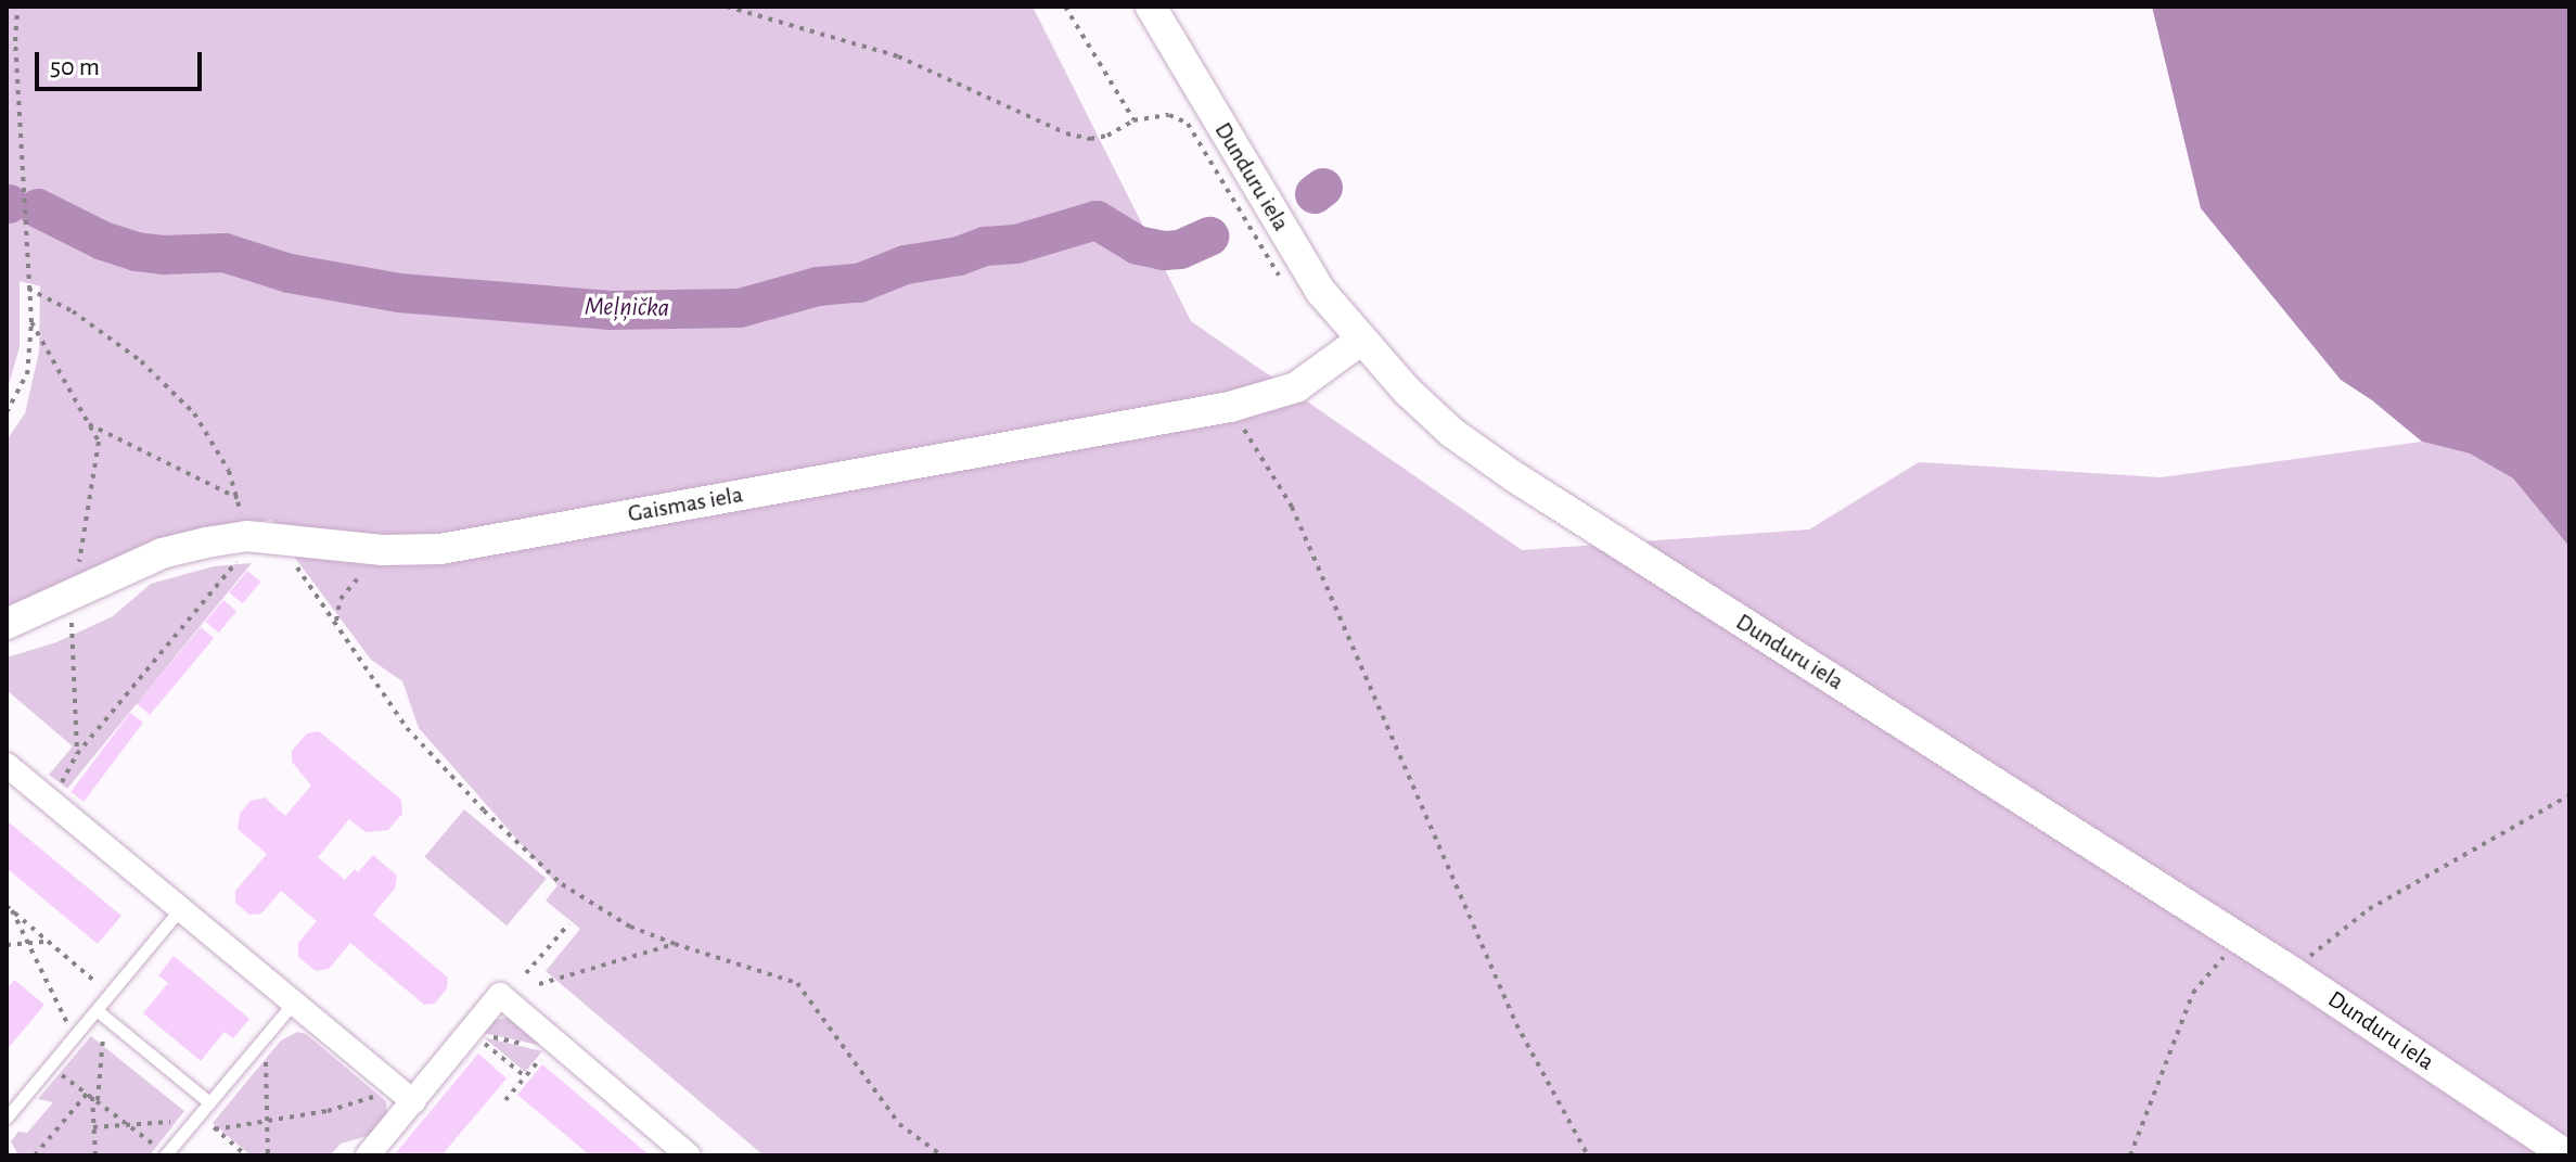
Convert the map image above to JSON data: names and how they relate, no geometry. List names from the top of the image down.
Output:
{
  "streets": {
    "street": ["Dunduru iela", "Gaismas iela"]
  },
  "crossings": [
    ["Dunduru iela", "Gaismas iela"]
  ],
  "water": ["Meļņička"],
  "scale_bar": "50 m"
}
